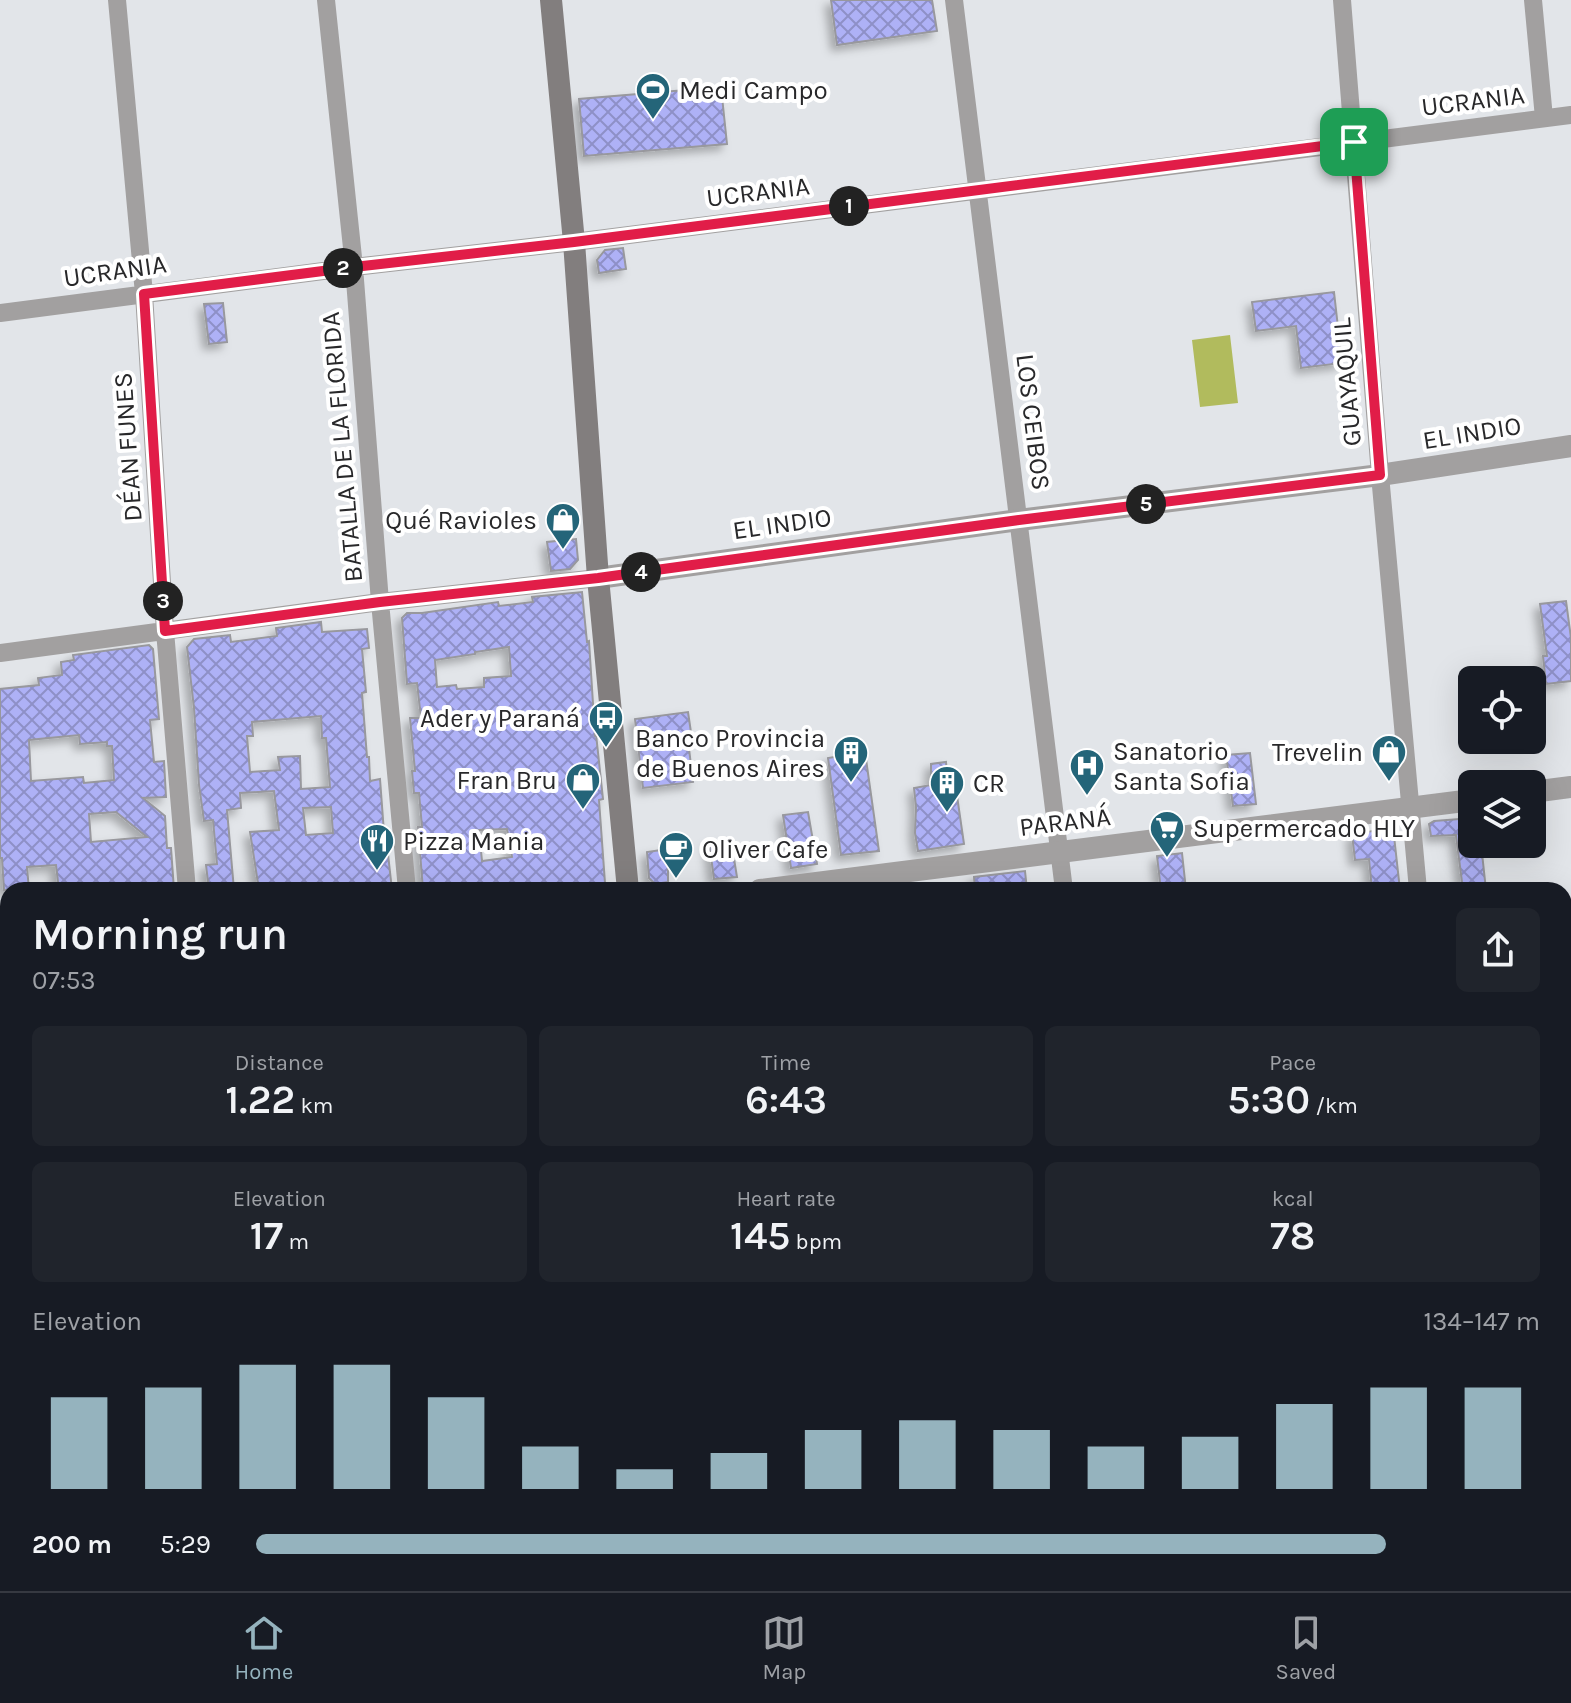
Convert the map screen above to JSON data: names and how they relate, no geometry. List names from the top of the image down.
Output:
{
  "streets": {
    "street": [
      "UCRANIA",
      "GUAYAQUIL",
      "LOS CEIBOS",
      "EL INDIO",
      "DÉAN FUNES",
      "BATALLA DE LA FLORIDA",
      "PARANÁ"
    ]
  },
  "crossings": [
    ["UCRANIA", "GUAYAQUIL"],
    ["UCRANIA", "LOS CEIBOS"],
    ["UCRANIA", "DÉAN FUNES"],
    ["UCRANIA", "BATALLA DE LA FLORIDA"],
    ["GUAYAQUIL", "EL INDIO"],
    ["GUAYAQUIL", "PARANÁ"],
    ["LOS CEIBOS", "EL INDIO"],
    ["LOS CEIBOS", "PARANÁ"],
    ["EL INDIO", "DÉAN FUNES"],
    ["EL INDIO", "BATALLA DE LA FLORIDA"]
  ],
  "places": {
    "sports": ["Medi Campo"],
    "shop": ["Qué Ravioles", "Trevelin", "Fran Bru"],
    "bus stop": ["Ader y Paraná"],
    "building": ["Banco Provincia de Buenos Aires", "CR"],
    "hospital": ["Sanatorio Santa Sofia"],
    "supermarket": ["Supermercado HLY"],
    "restaurant": ["Pizza Mania"],
    "cafe": ["Oliver Cafe"]
  },
  "page": {
    "pins": [
      "1",
      "2",
      "5",
      "4",
      "3"
    ],
    "heading": ["Morning run", "07:53"],
    "stats": [
      ["Distance", "1.22 km"],
      ["Time", "6:43"],
      ["Pace", "5:30 /km"],
      ["Elevation", "17 m"],
      ["Heart rate", "145 bpm"],
      ["kcal", "78"]
    ],
    "chart": ["Elevation", "134–147 m"],
    "list": [
      {
        "name": "200 m",
        "note": "5:29"
      }
    ],
    "tabs": ["Home", "Map", "Saved"]
  }
}
